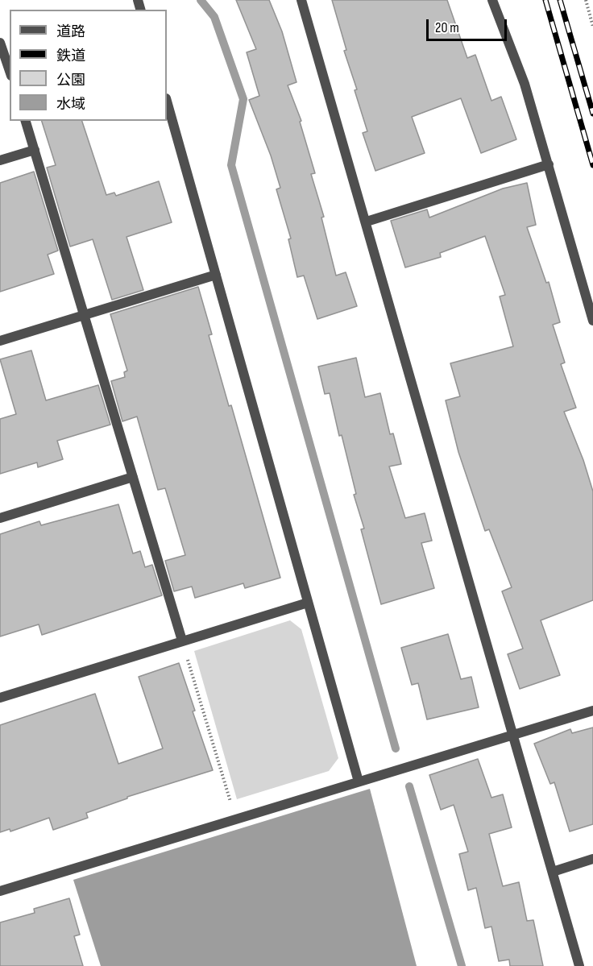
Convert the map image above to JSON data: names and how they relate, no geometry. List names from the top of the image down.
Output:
{
  "legend": [
    "道路",
    "鉄道",
    "公園",
    "水域"
  ],
  "scale_bar": "20 m"
}
